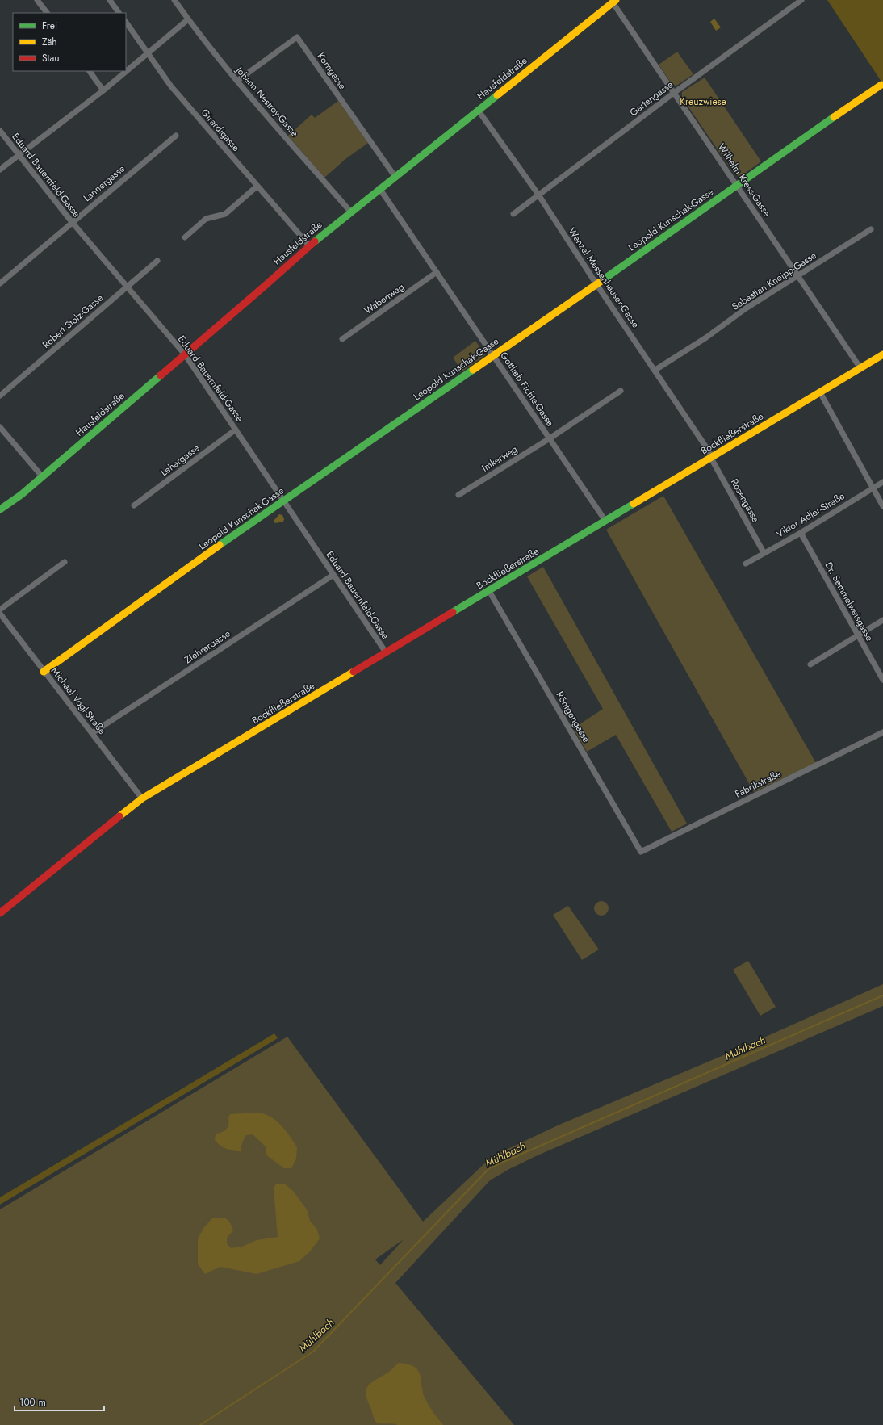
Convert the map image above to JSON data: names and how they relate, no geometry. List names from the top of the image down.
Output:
{
  "streets": {
    "street": [
      "Korngasse",
      "Hausfeldstraße",
      "Gartengasse",
      "Johann Nestroy-Gasse",
      "Girardigasse",
      "Eduard Bauernfeld-Gasse",
      "Wilhelm Kress-Gasse",
      "Lannergasse",
      "Leopold Kunschak-Gasse",
      "Wenzel Messenhauser-Gasse",
      "Sebastian Kneipp-Gasse",
      "Wabenweg",
      "Robert Stolz-Gasse",
      "Gottlieb Fichte-Gasse",
      "Bockfließerstraße",
      "Imkerweg",
      "Lehargasse",
      "Rosengasse",
      "Viktor Adler-Straße",
      "Dr. Semmelweisgasse",
      "Ziehrergasse",
      "Michael Vogl-Straße",
      "Röntgengasse",
      "Fabrikstraße"
    ]
  },
  "crossings": [
    ["Korngasse", "Hausfeldstraße"],
    ["Korngasse", "Johann Nestroy-Gasse"],
    ["Hausfeldstraße", "Johann Nestroy-Gasse"],
    ["Hausfeldstraße", "Girardigasse"],
    ["Hausfeldstraße", "Eduard Bauernfeld-Gasse"],
    ["Hausfeldstraße", "Wilhelm Kress-Gasse"],
    ["Hausfeldstraße", "Wenzel Messenhauser-Gasse"],
    ["Hausfeldstraße", "Gottlieb Fichte-Gasse"],
    ["Gartengasse", "Wilhelm Kress-Gasse"],
    ["Gartengasse", "Wenzel Messenhauser-Gasse"],
    ["Eduard Bauernfeld-Gasse", "Lannergasse"],
    ["Eduard Bauernfeld-Gasse", "Leopold Kunschak-Gasse"],
    ["Eduard Bauernfeld-Gasse", "Robert Stolz-Gasse"],
    ["Eduard Bauernfeld-Gasse", "Bockfließerstraße"],
    ["Eduard Bauernfeld-Gasse", "Lehargasse"],
    ["Eduard Bauernfeld-Gasse", "Ziehrergasse"],
    ["Wilhelm Kress-Gasse", "Leopold Kunschak-Gasse"],
    ["Wilhelm Kress-Gasse", "Sebastian Kneipp-Gasse"],
    ["Wilhelm Kress-Gasse", "Bockfließerstraße"],
    ["Leopold Kunschak-Gasse", "Wenzel Messenhauser-Gasse"],
    ["Leopold Kunschak-Gasse", "Gottlieb Fichte-Gasse"],
    ["Leopold Kunschak-Gasse", "Michael Vogl-Straße"],
    ["Wenzel Messenhauser-Gasse", "Sebastian Kneipp-Gasse"],
    ["Wenzel Messenhauser-Gasse", "Bockfließerstraße"],
    ["Wenzel Messenhauser-Gasse", "Rosengasse"],
    ["Wabenweg", "Gottlieb Fichte-Gasse"],
    ["Gottlieb Fichte-Gasse", "Bockfließerstraße"],
    ["Gottlieb Fichte-Gasse", "Imkerweg"],
    ["Bockfließerstraße", "Rosengasse"],
    ["Bockfließerstraße", "Michael Vogl-Straße"],
    ["Bockfließerstraße", "Röntgengasse"],
    ["Rosengasse", "Viktor Adler-Straße"],
    ["Viktor Adler-Straße", "Dr. Semmelweisgasse"],
    ["Ziehrergasse", "Michael Vogl-Straße"],
    ["Röntgengasse", "Fabrikstraße"]
  ],
  "water": ["Mühlbach"],
  "parks": ["Kreuzwiese"],
  "legend": ["Frei", "Zäh", "Stau"],
  "scale_bar": "100 m"
}
